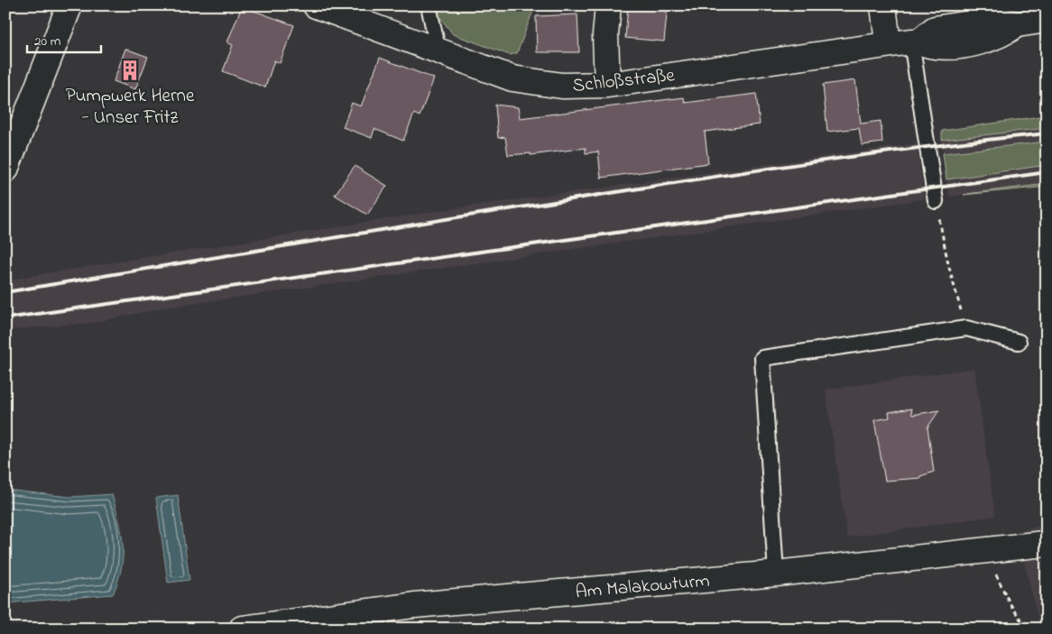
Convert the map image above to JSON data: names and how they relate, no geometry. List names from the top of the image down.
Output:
{
  "streets": {
    "street": ["Schloßstraße", "Am Malakowturm"]
  },
  "places": {
    "building": ["Pumpwerk Herne - Unser Fritz"]
  },
  "scale_bar": "20 m"
}
